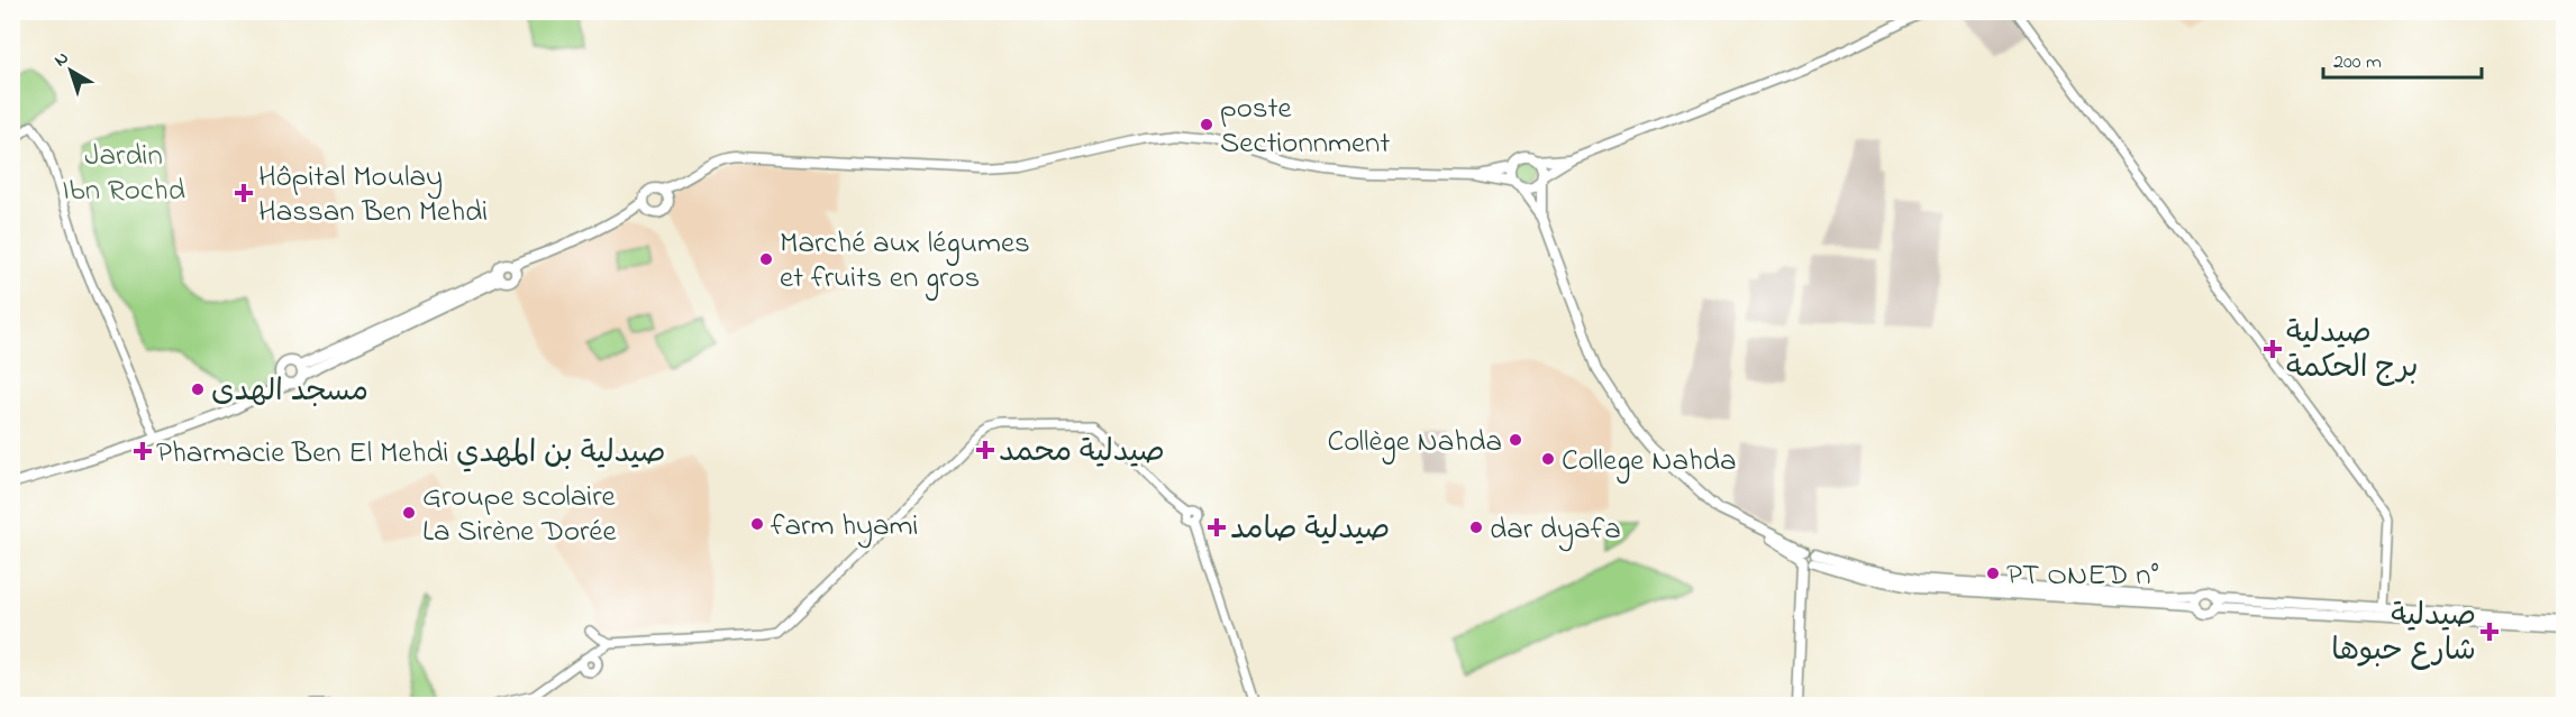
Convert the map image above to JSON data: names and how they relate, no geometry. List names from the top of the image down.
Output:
{
  "parks": ["Jardin Ibn Rochd"],
  "places": {
    "other": [
      "poste Sectionnment",
      "Marché aux légumes et fruits en gros",
      "مسجد الهدى",
      "Collège Nahda",
      "College Nahda",
      "Groupe scolaire La Sirène Dorée",
      "farm hyami",
      "dar dyafa",
      "PT ONED n°"
    ],
    "health": [
      "Hôpital Moulay Hassan Ben Mehdi",
      "صيدلية برج الحكمة",
      "صيدلية محمد",
      "Pharmacie Ben El Mehdi صيدلية بن المهدي",
      "صيدلية صامد",
      "صيدلية شارع حبوها"
    ]
  },
  "scale_bar": "200 m",
  "north": "top left"
}
